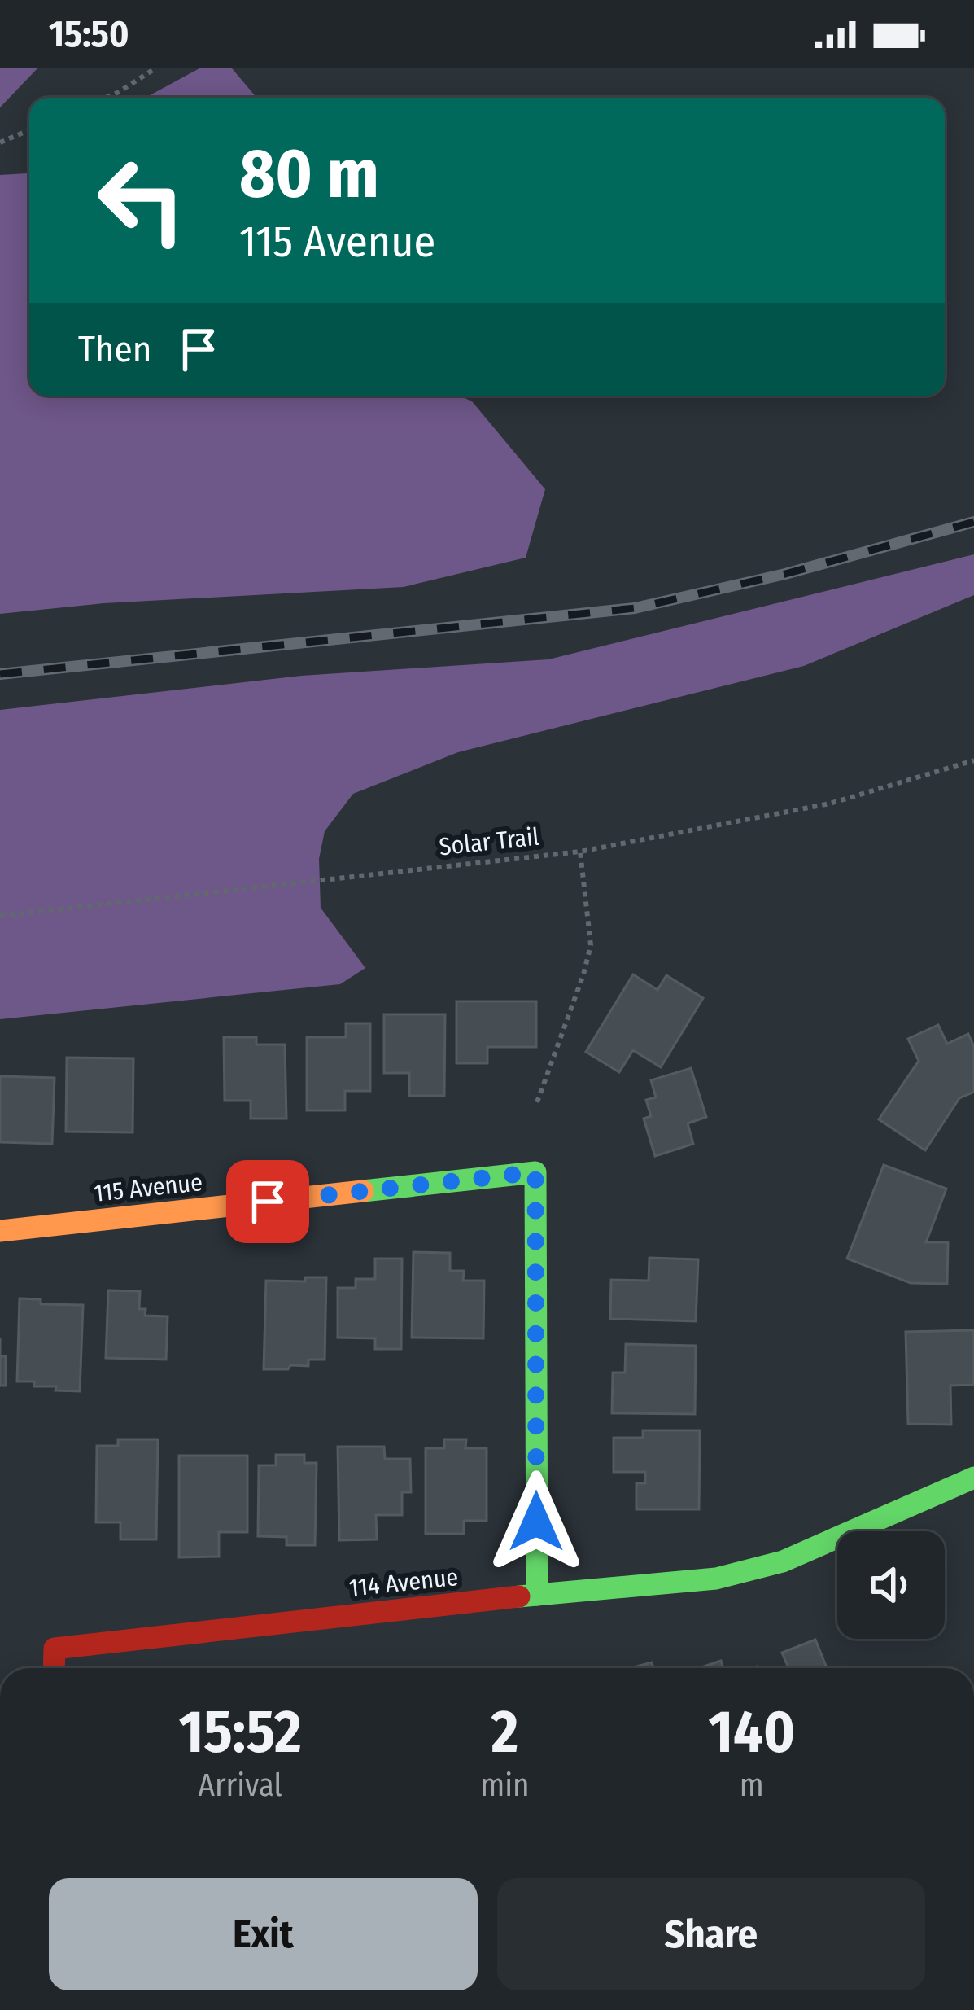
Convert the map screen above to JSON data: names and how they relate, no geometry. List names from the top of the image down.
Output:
{
  "streets": {
    "street": ["115 Avenue", "114 Avenue"],
    "path": ["Solar Trail"]
  },
  "crossings": [
    ["115 Avenue", "114 Avenue"]
  ],
  "page": {
    "status": "15:50",
    "turn": ["80 m", "115 Avenue"],
    "then": "Then",
    "eta": [
      "15:52",
      "Arrival",
      "2",
      "min",
      "140",
      "m"
    ],
    "buttons": ["Exit", "Share"]
  }
}
